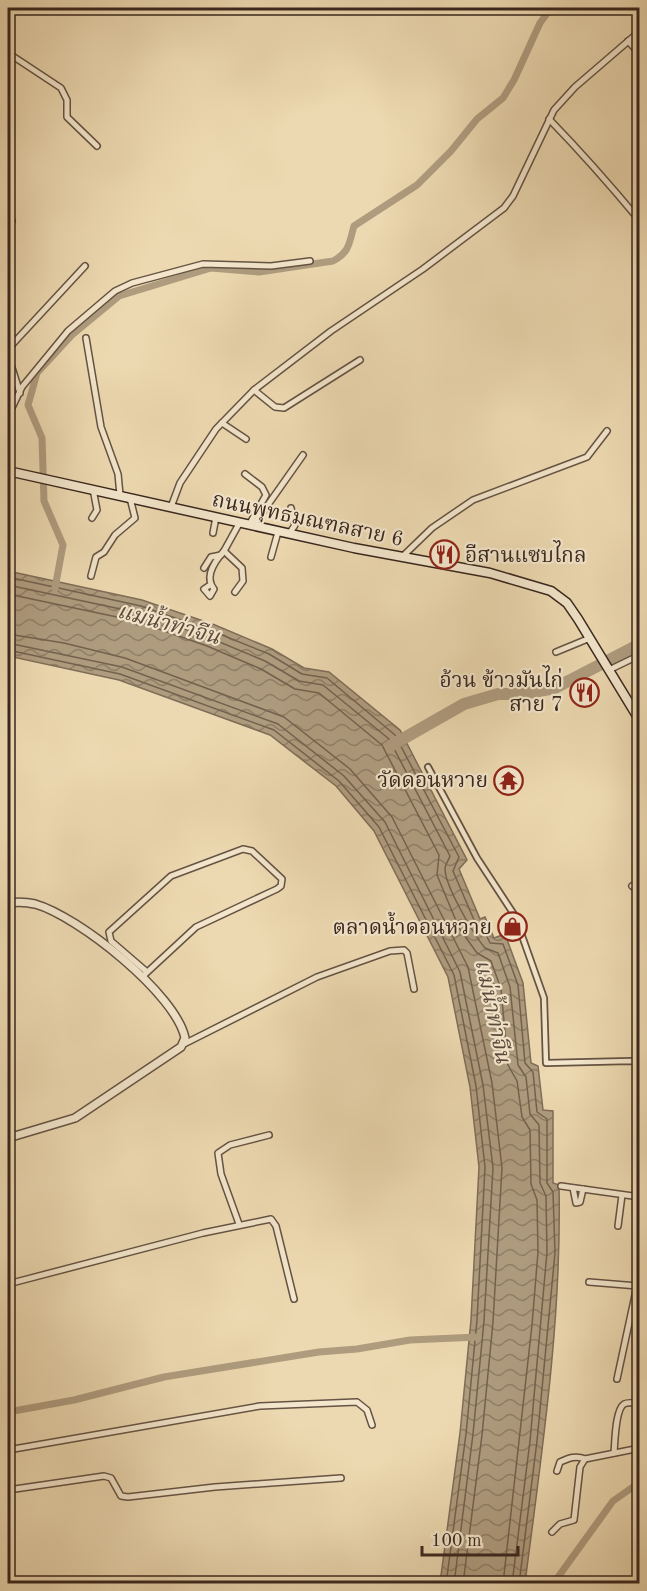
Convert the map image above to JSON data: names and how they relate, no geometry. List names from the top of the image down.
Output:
{
  "streets": {
    "main road": ["ถนนพุทธมณฑลสาย 6"]
  },
  "water": ["แม่น้ำท่าจีน"],
  "places": {
    "restaurant": ["อีสานแซบไกล", "อ้วน ข้าวมันไก่ สาย 7"],
    "temple": ["วัดดอนหวาย"],
    "shop": ["ตลาดน้ำดอนหวาย"]
  },
  "scale_bar": "100 m"
}
